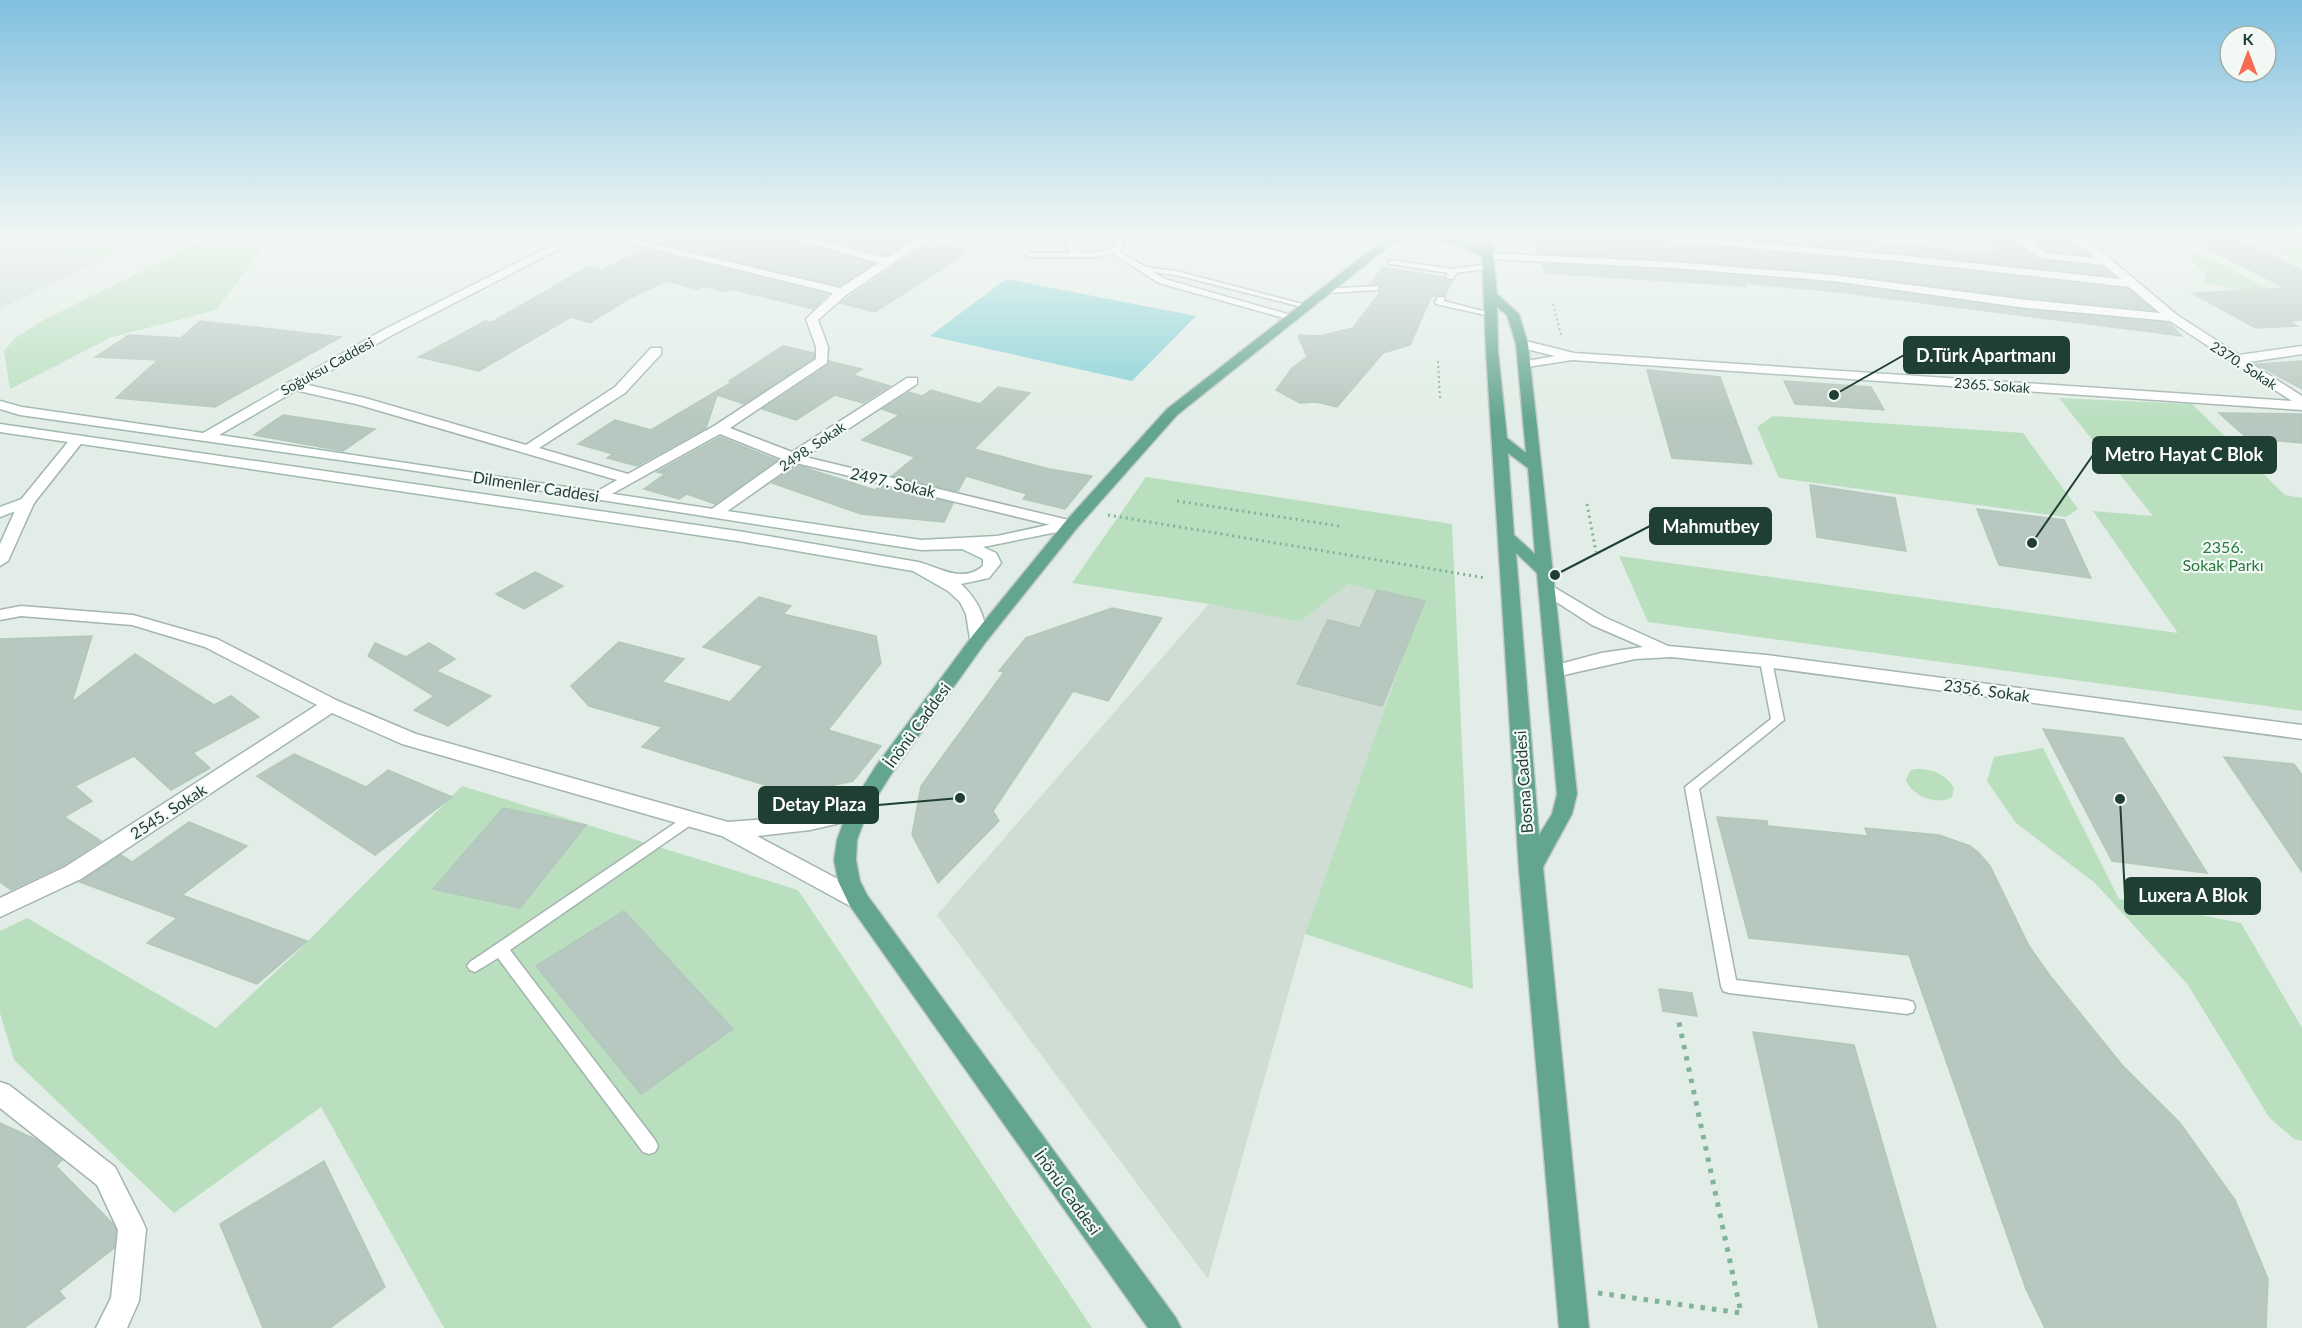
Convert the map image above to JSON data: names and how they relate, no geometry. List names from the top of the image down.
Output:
{
  "streets": {
    "main road": ["İnönü Caddesi", "Bosna Caddesi"],
    "street": [
      "2370. Sokak",
      "Soğuksu Caddesi",
      "2365. Sokak",
      "2498. Sokak",
      "2497. Sokak",
      "Dilmenler Caddesi",
      "2356. Sokak",
      "2545. Sokak"
    ]
  },
  "crossings": [
    ["2370. Sokak", "2365. Sokak"],
    ["Soğuksu Caddesi", "Dilmenler Caddesi"],
    ["2498. Sokak", "2497. Sokak"],
    ["2498. Sokak", "Dilmenler Caddesi"],
    ["2497. Sokak", "Dilmenler Caddesi"],
    ["2497. Sokak", "İnönü Caddesi"],
    ["Dilmenler Caddesi", "İnönü Caddesi"]
  ],
  "parks": ["2356. Sokak Parkı"],
  "places": [
    "D.Türk Apartmanı",
    "Metro Hayat C Blok",
    "Mahmutbey",
    "Detay Plaza",
    "Luxera A Blok"
  ],
  "north": "top"
}
